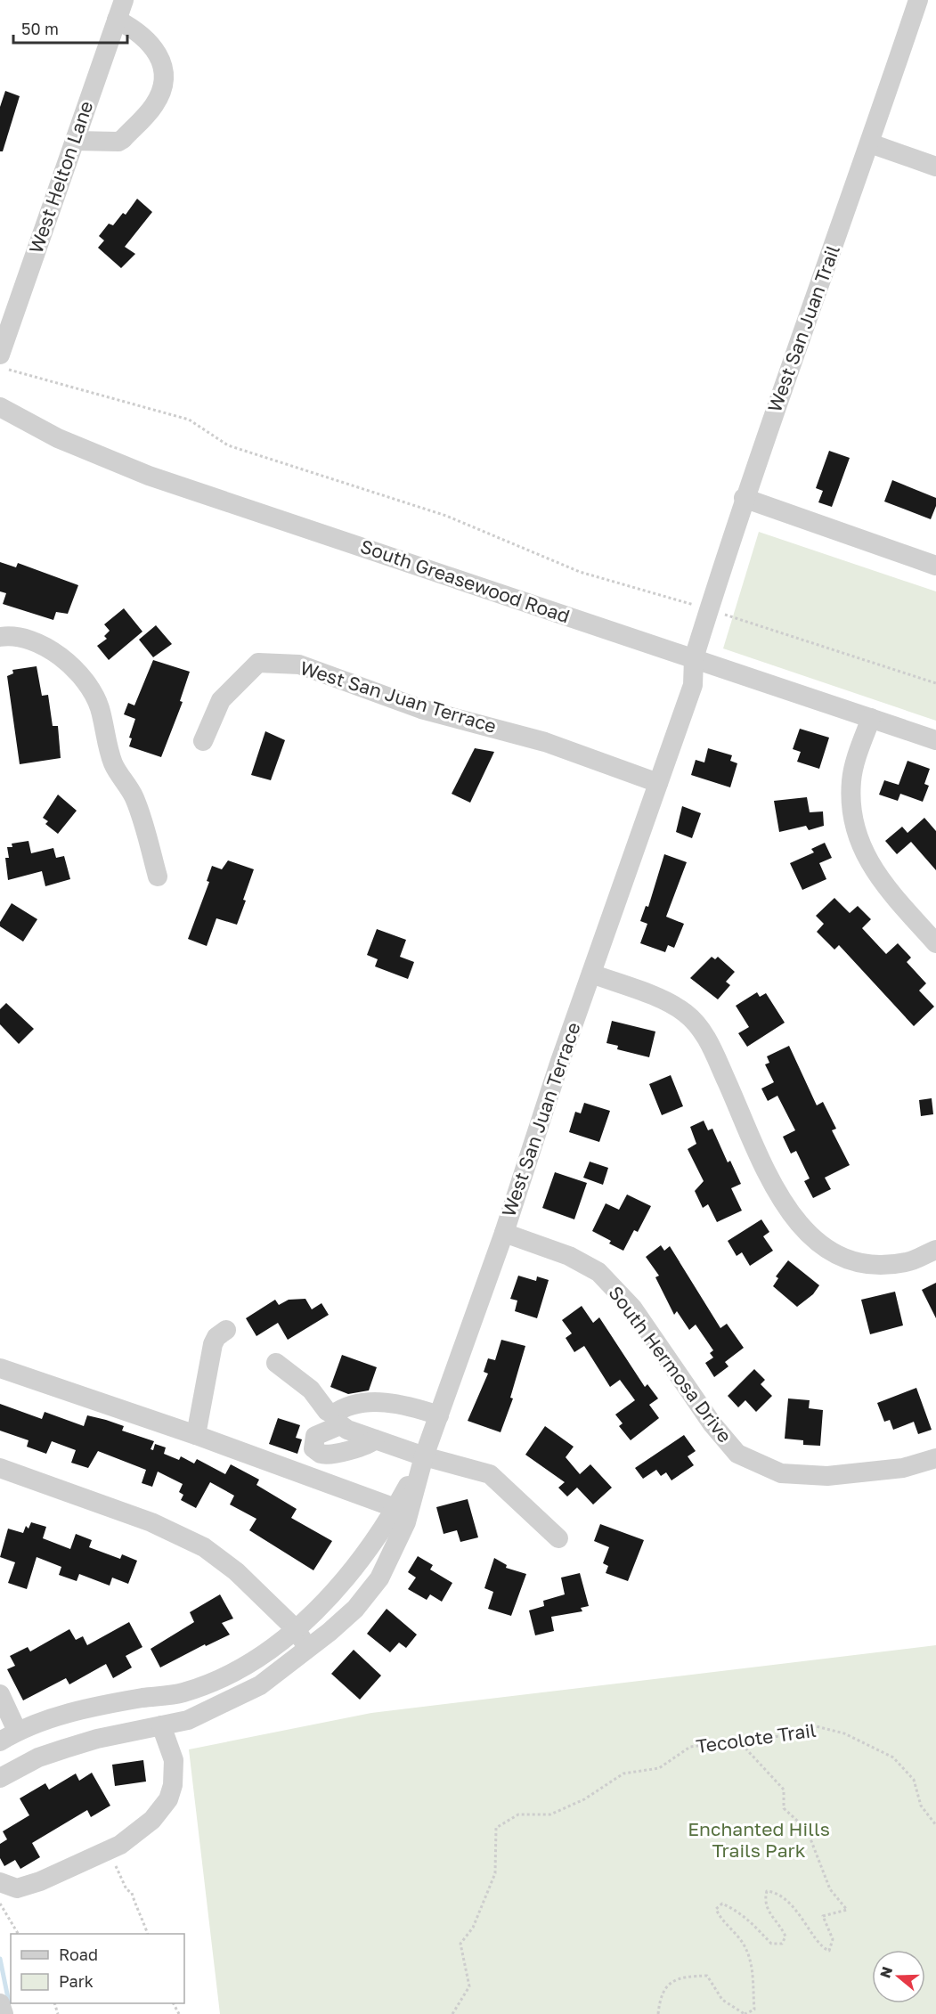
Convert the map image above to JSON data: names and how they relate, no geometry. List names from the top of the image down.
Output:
{
  "streets": {
    "street": [
      "West Helton Lane",
      "West San Juan Trail",
      "South Greasewood Road",
      "West San Juan Terrace",
      "South Hermosa Drive"
    ],
    "path": ["Tecolote Trail"]
  },
  "crossings": [
    ["West San Juan Trail", "South Greasewood Road"],
    ["West San Juan Trail", "West San Juan Terrace"],
    ["South Greasewood Road", "West San Juan Terrace"],
    ["West San Juan Terrace", "South Hermosa Drive"]
  ],
  "parks": ["Enchanted Hills Trails Park"],
  "legend": ["Road", "Park"],
  "scale_bar": "50 m",
  "north": "left"
}
